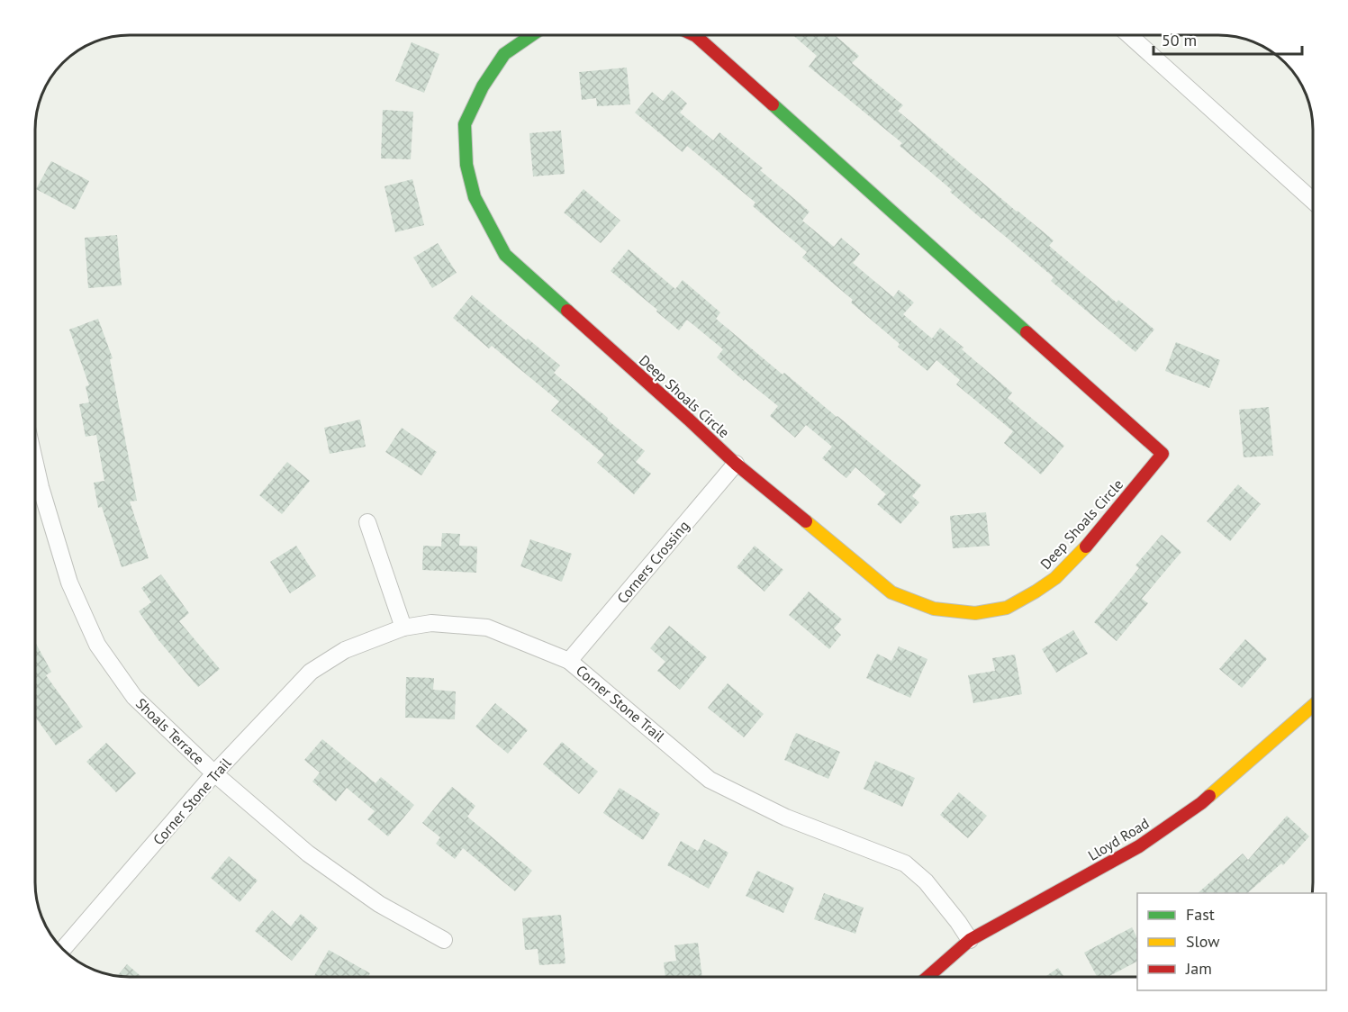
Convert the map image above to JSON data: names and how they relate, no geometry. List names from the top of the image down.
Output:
{
  "streets": {
    "street": [
      "Deep Shoals Circle",
      "Corners Crossing",
      "Corner Stone Trail",
      "Shoals Terrace",
      "Lloyd Road"
    ]
  },
  "crossings": [
    ["Deep Shoals Circle", "Corners Crossing"],
    ["Corners Crossing", "Corner Stone Trail"],
    ["Corner Stone Trail", "Shoals Terrace"],
    ["Corner Stone Trail", "Lloyd Road"]
  ],
  "legend": ["Fast", "Slow", "Jam"],
  "scale_bar": "50 m"
}
